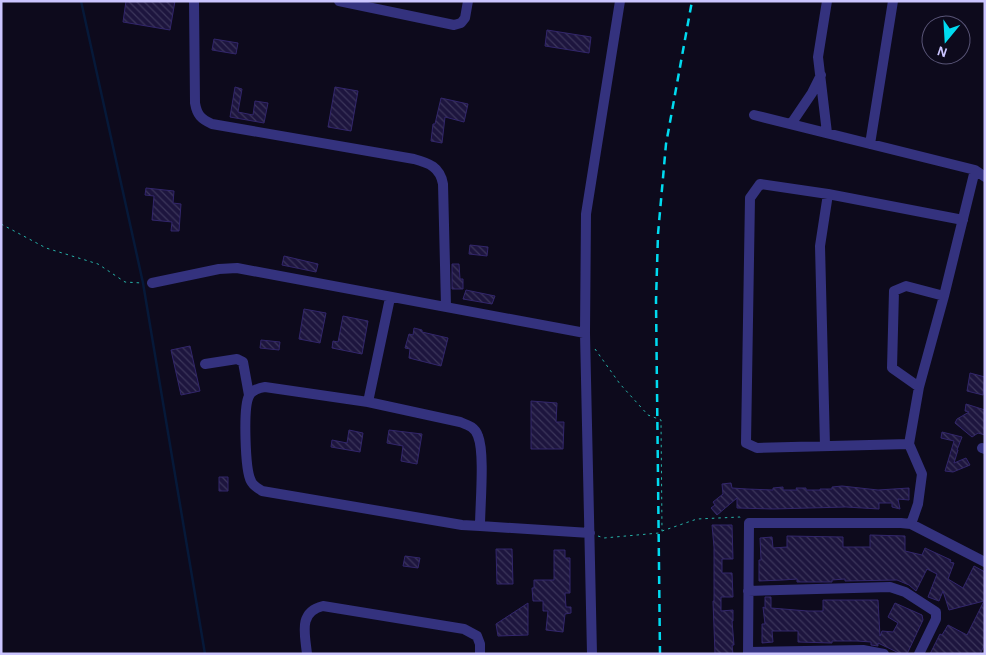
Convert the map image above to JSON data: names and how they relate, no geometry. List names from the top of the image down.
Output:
{
  "north": "bottom"
}
